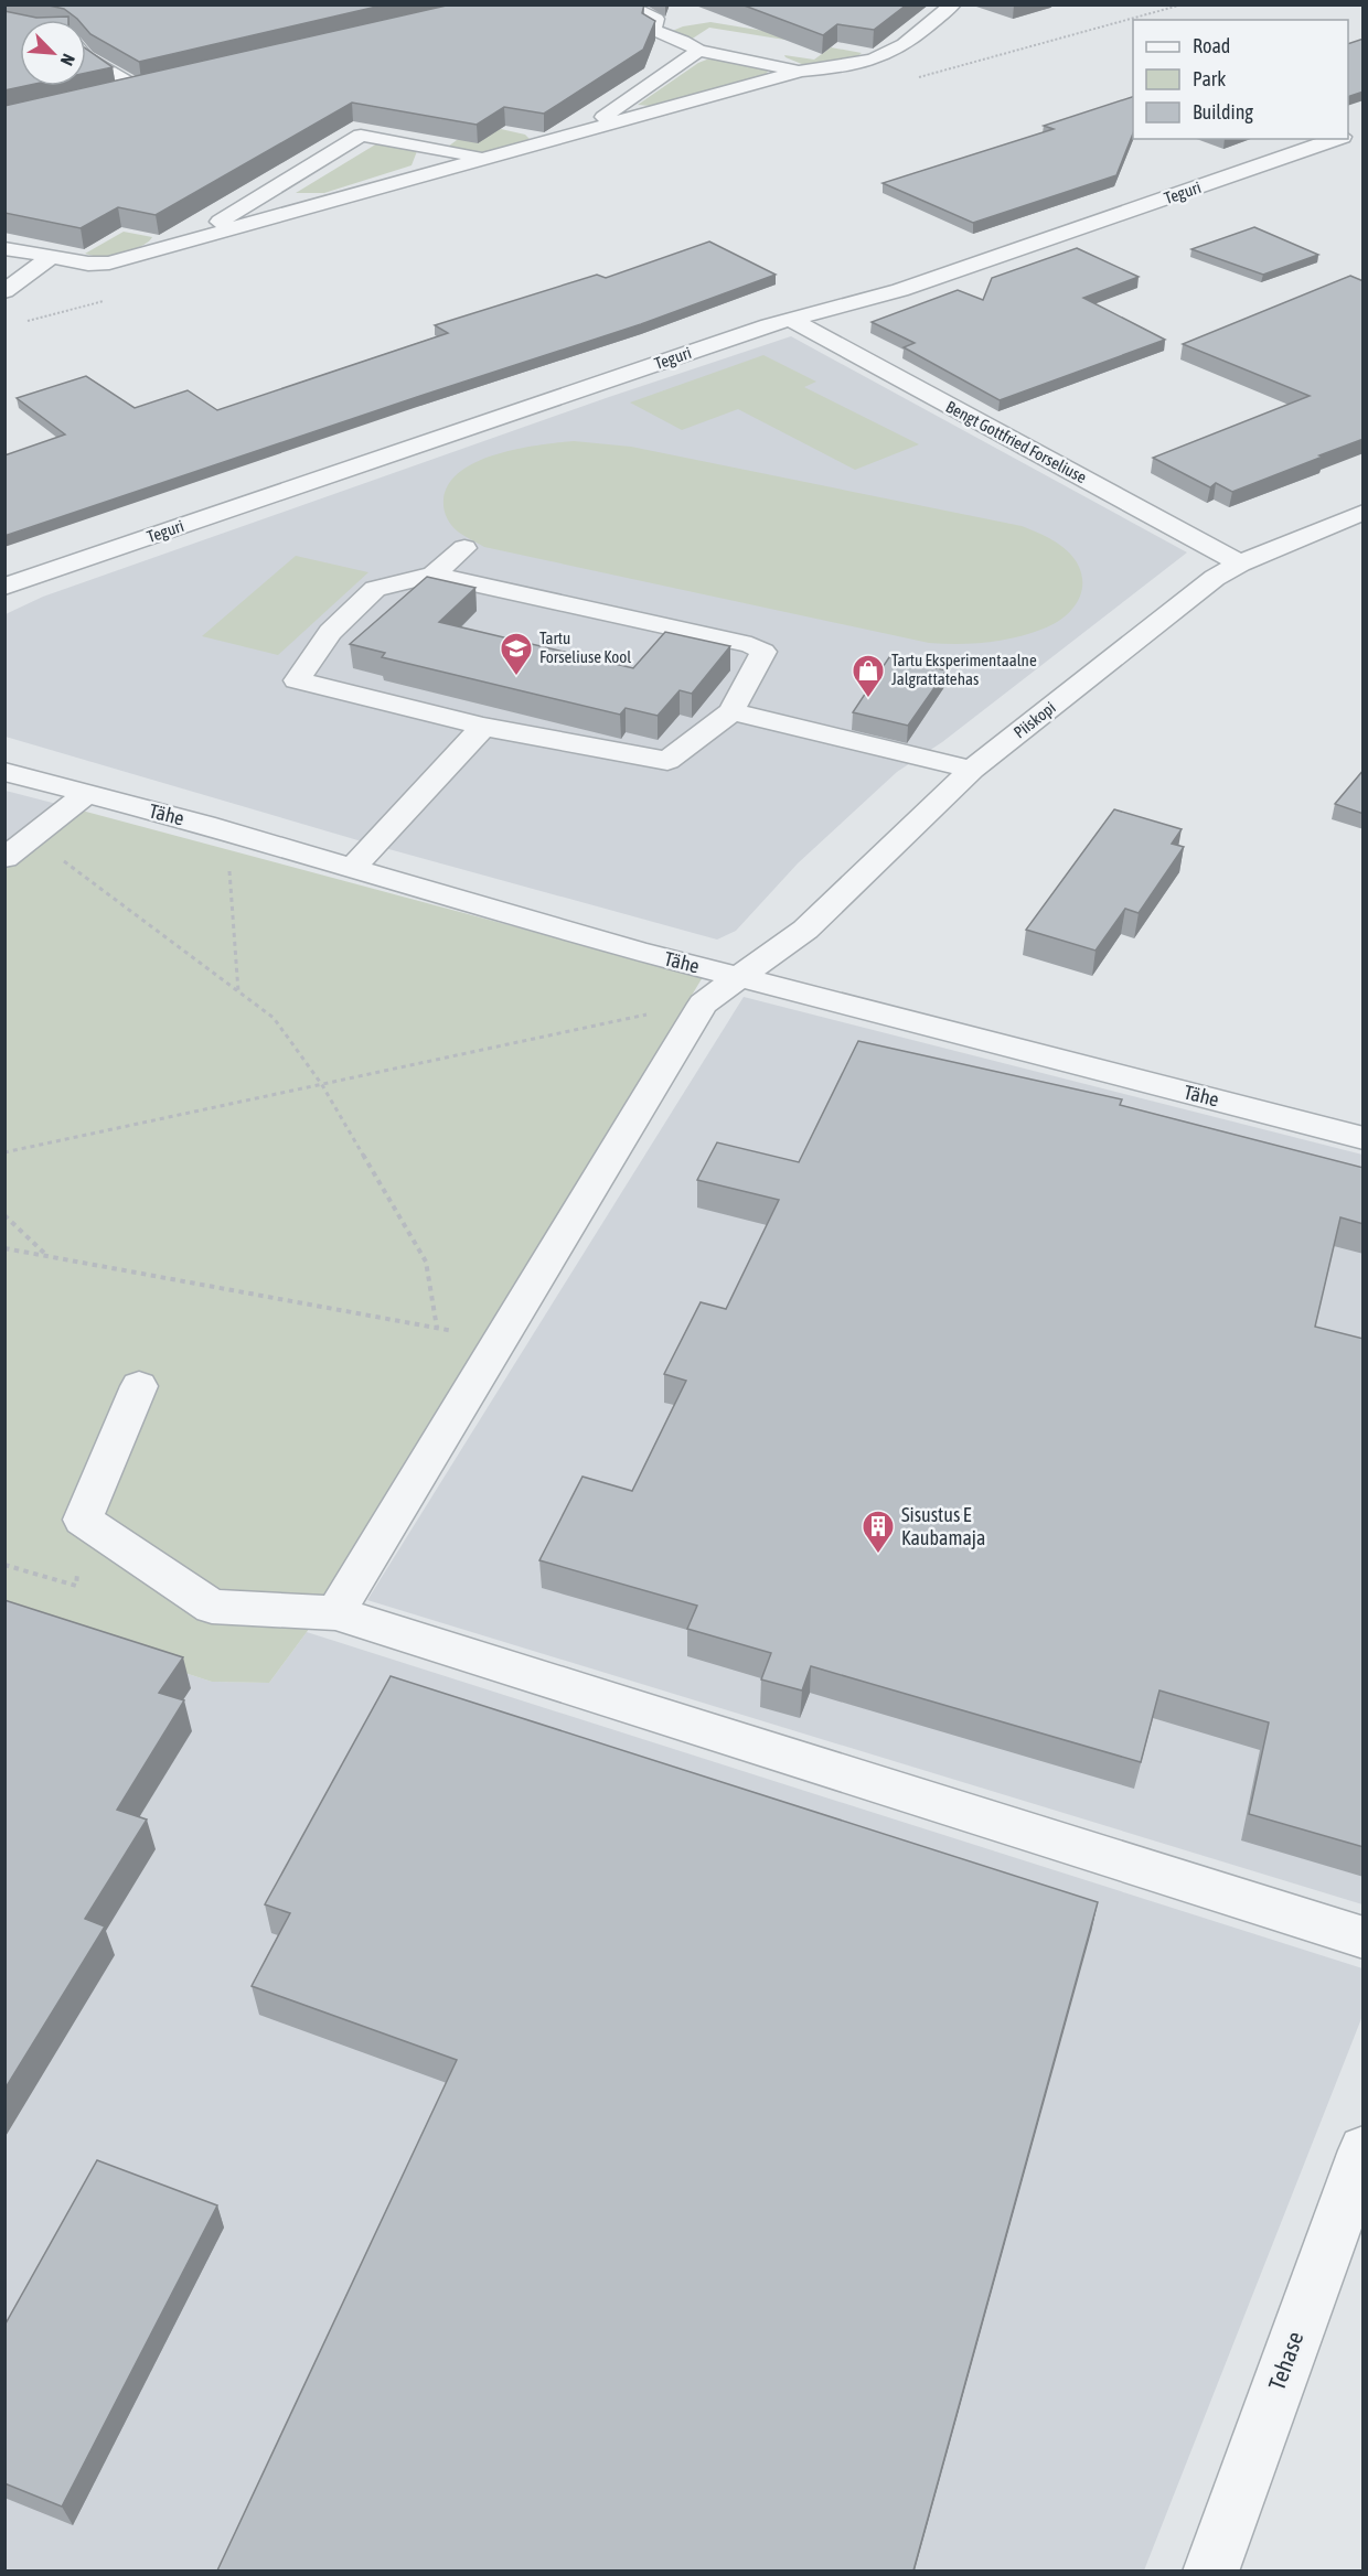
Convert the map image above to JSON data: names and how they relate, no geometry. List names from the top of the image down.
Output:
{
  "streets": {
    "street": [
      "Teguri",
      "Bengt Gottfried Forseliuse",
      "Piiskopi",
      "Tähe",
      "Tehase"
    ]
  },
  "crossings": [
    ["Teguri", "Bengt Gottfried Forseliuse"],
    ["Bengt Gottfried Forseliuse", "Piiskopi"],
    ["Piiskopi", "Tähe"]
  ],
  "places": {
    "school or university": ["Tartu Forseliuse Kool"],
    "shop": ["Tartu Eksperimentaalne Jalgrattatehas"],
    "building": ["Sisustus E Kaubamaja"]
  },
  "legend": ["Road", "Park", "Building"],
  "north": "bottom right"
}
